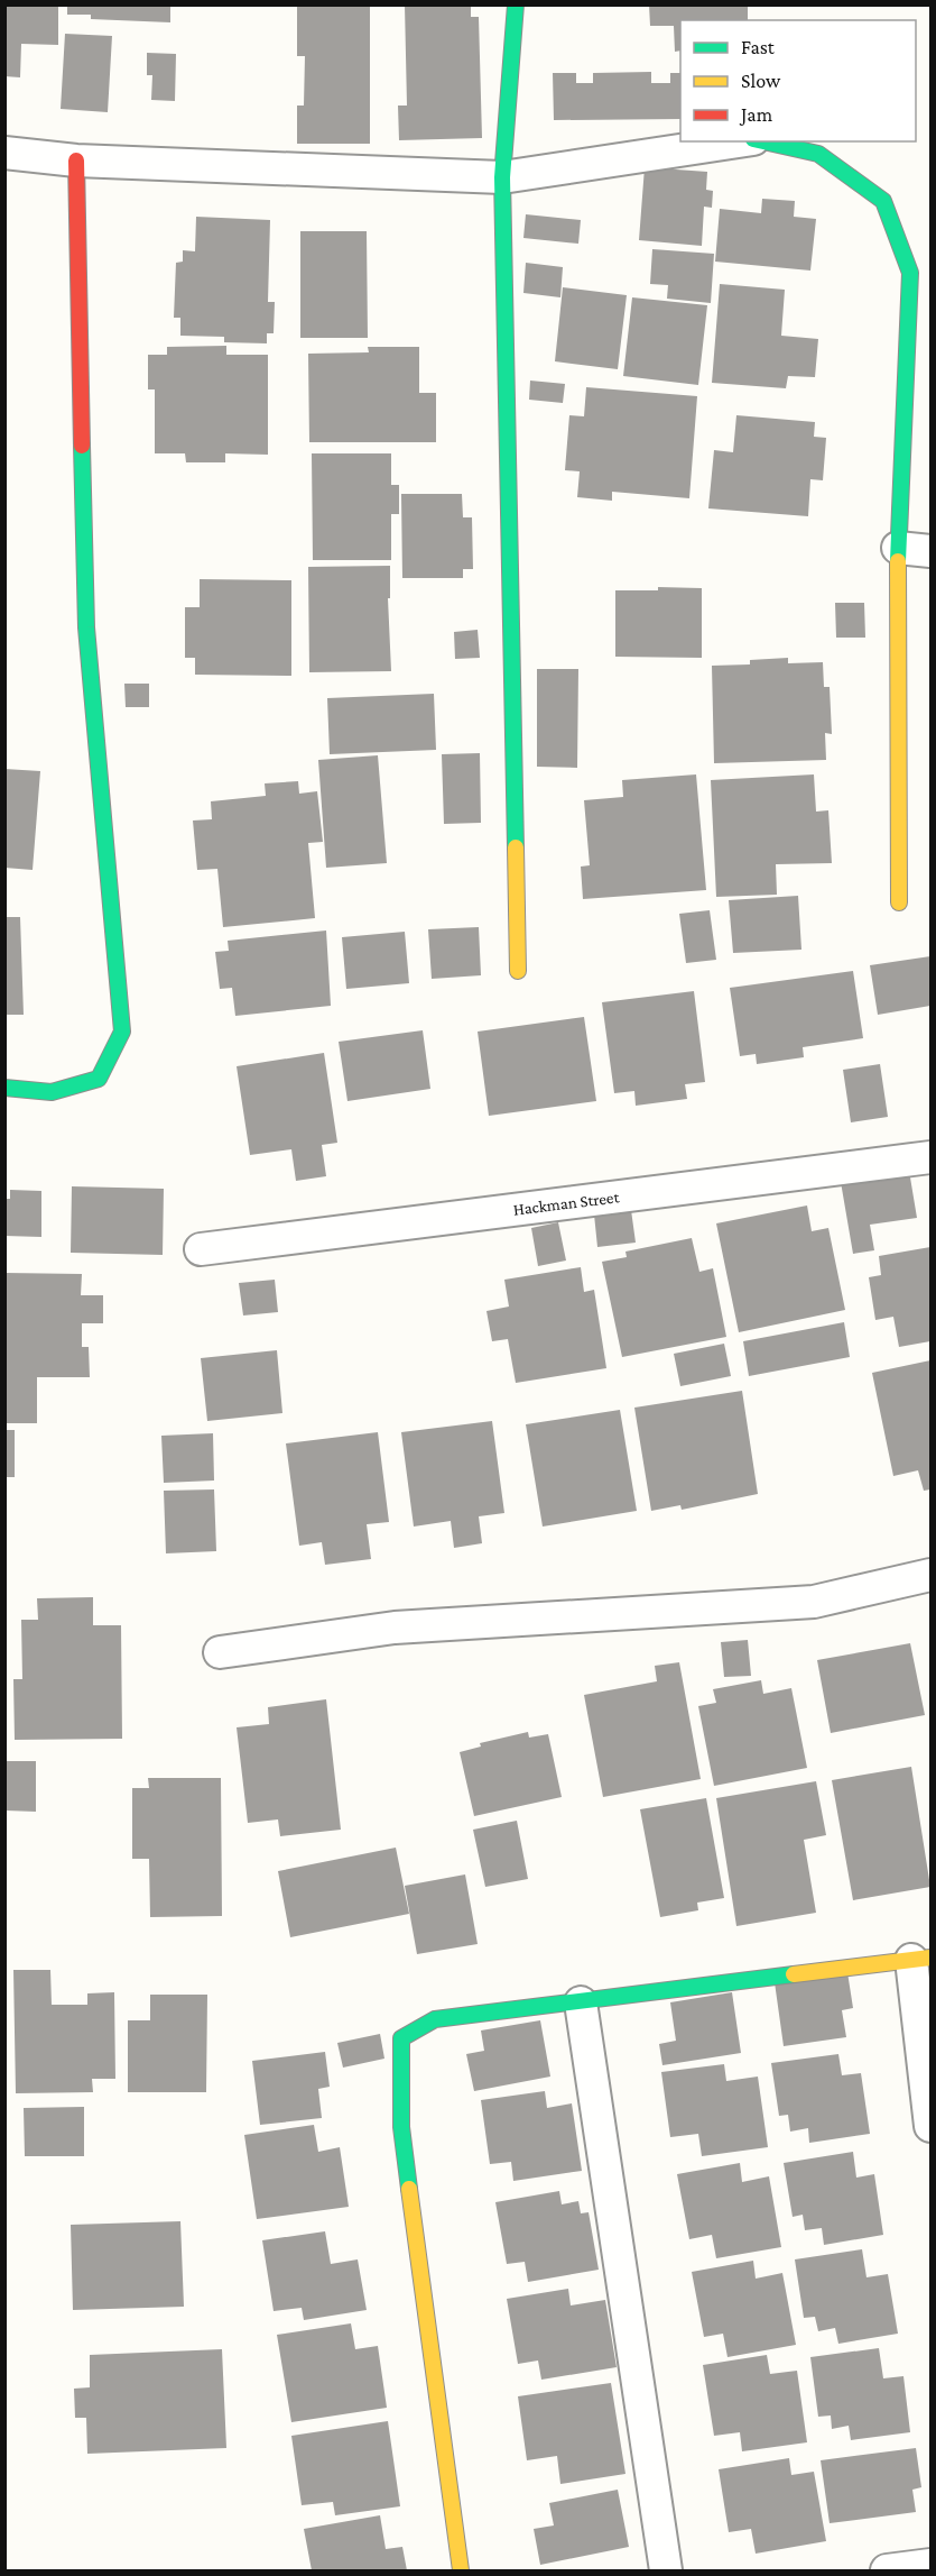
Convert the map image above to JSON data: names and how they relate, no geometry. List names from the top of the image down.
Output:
{
  "streets": {
    "street": ["Hackman Street"]
  },
  "legend": ["Fast", "Slow", "Jam"]
}
